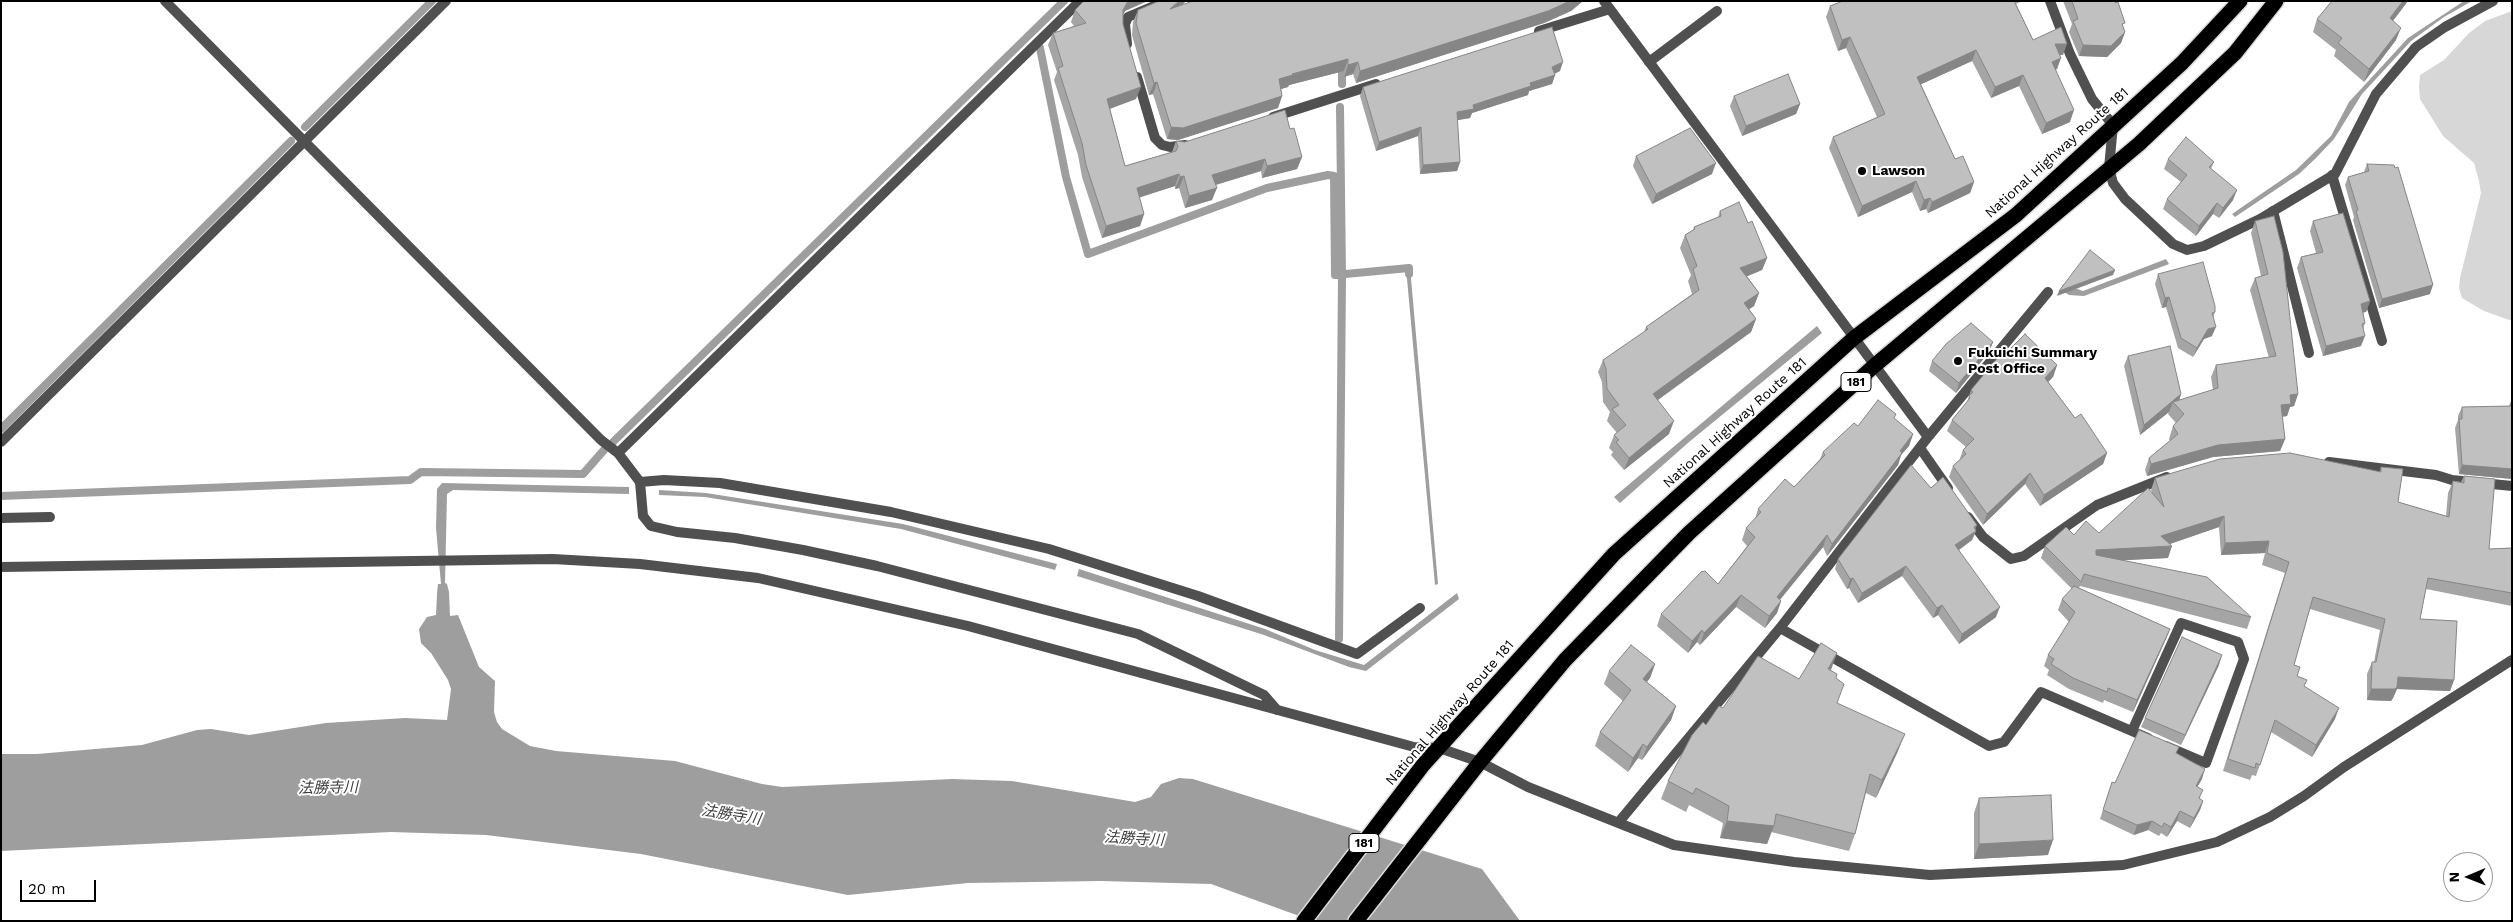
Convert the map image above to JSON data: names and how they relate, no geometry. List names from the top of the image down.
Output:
{
  "streets": {
    "highway": ["National Highway Route 181", "181"]
  },
  "water": ["法勝寺川"],
  "places": ["Lawson", "Fukuichi Summary Post Office"],
  "scale_bar": "20 m",
  "north": "left"
}
